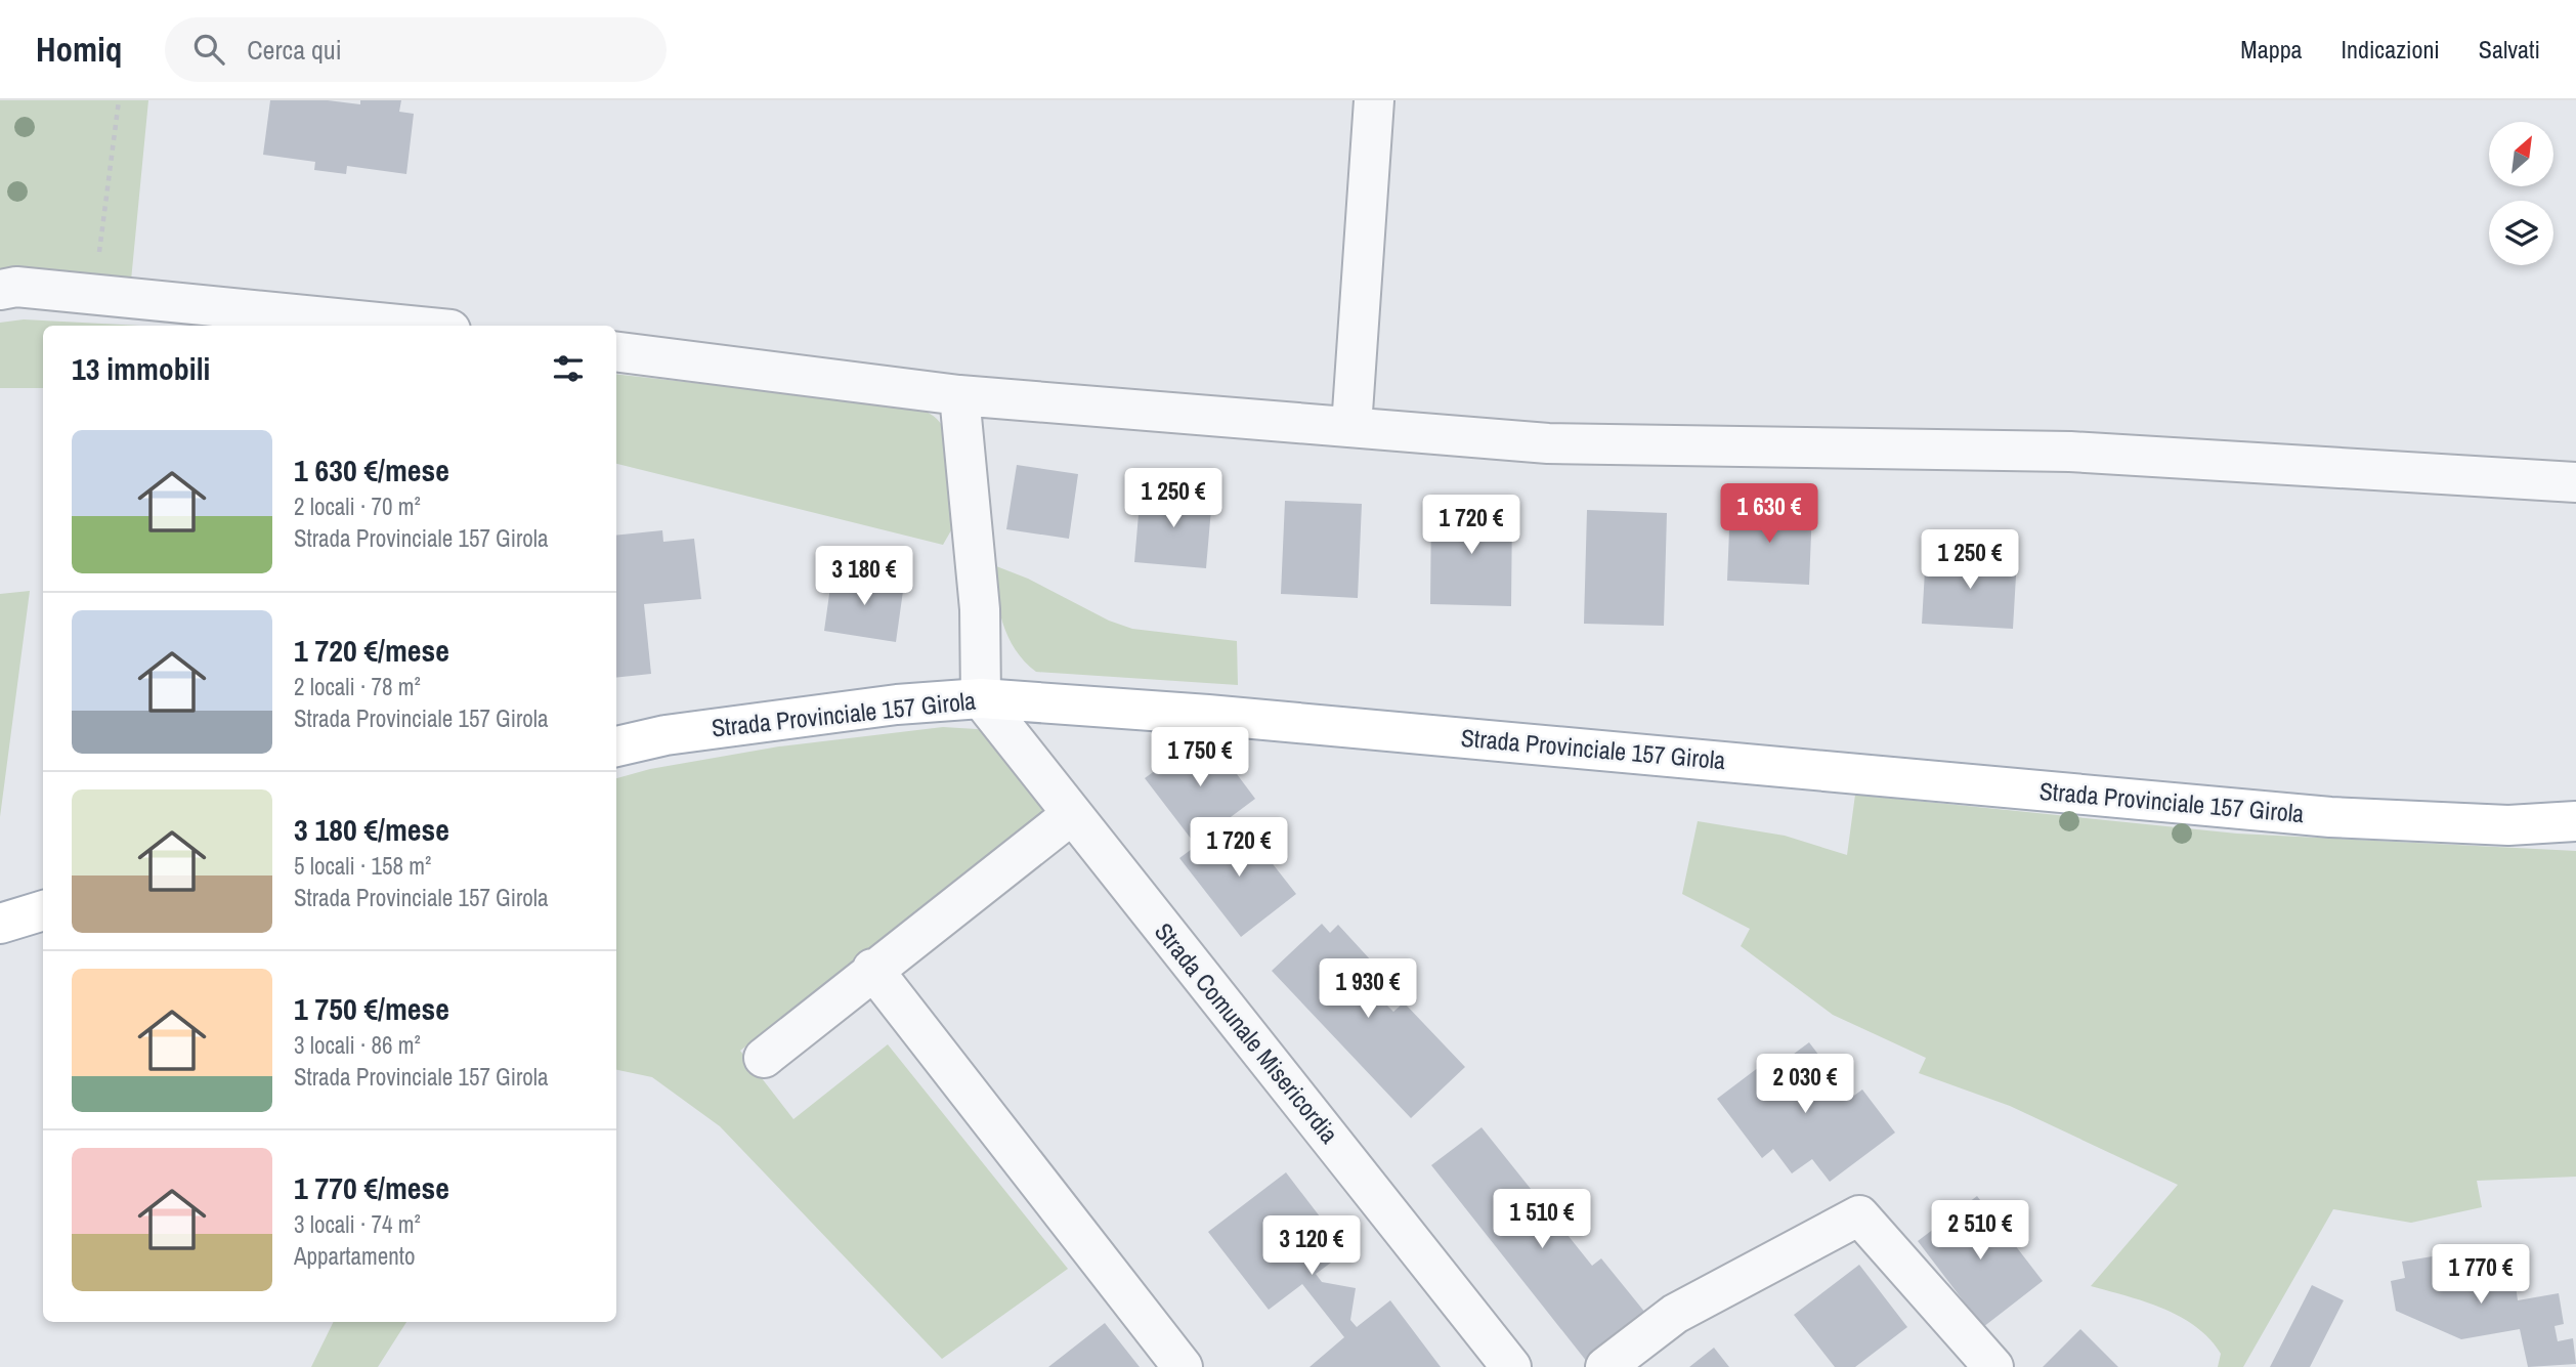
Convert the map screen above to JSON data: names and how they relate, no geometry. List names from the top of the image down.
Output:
{
  "streets": {
    "main road": ["Strada Provinciale 157 Girola"],
    "street": ["Strada Comunale Misericordia"]
  },
  "crossings": [
    ["Strada Provinciale 157 Girola", "Strada Comunale Misericordia"]
  ],
  "north": "top right",
  "page": {
    "header": "Homiq",
    "search": "Cerca qui",
    "nav": ["Mappa", "Indicazioni", "Salvati"],
    "heading": "13 immobili",
    "list": [
      {
        "name": "1 630 €/mese",
        "note": "2 locali · 70 m² · Strada Provinciale 157 Girola"
      },
      {
        "name": "1 720 €/mese",
        "note": "2 locali · 78 m² · Strada Provinciale 157 Girola"
      },
      {
        "name": "3 180 €/mese",
        "note": "5 locali · 158 m² · Strada Provinciale 157 Girola"
      },
      {
        "name": "1 750 €/mese",
        "note": "3 locali · 86 m² · Strada Provinciale 157 Girola"
      },
      {
        "name": "1 770 €/mese",
        "note": "3 locali · 74 m² · Appartamento"
      }
    ],
    "price": [
      "1 250 €",
      "1 630 €",
      "1 720 €",
      "1 250 €",
      "3 180 €",
      "1 750 €",
      "1 720 €",
      "1 930 €",
      "2 030 €",
      "1 510 €",
      "2 510 €",
      "3 120 €",
      "1 770 €"
    ]
  }
}
